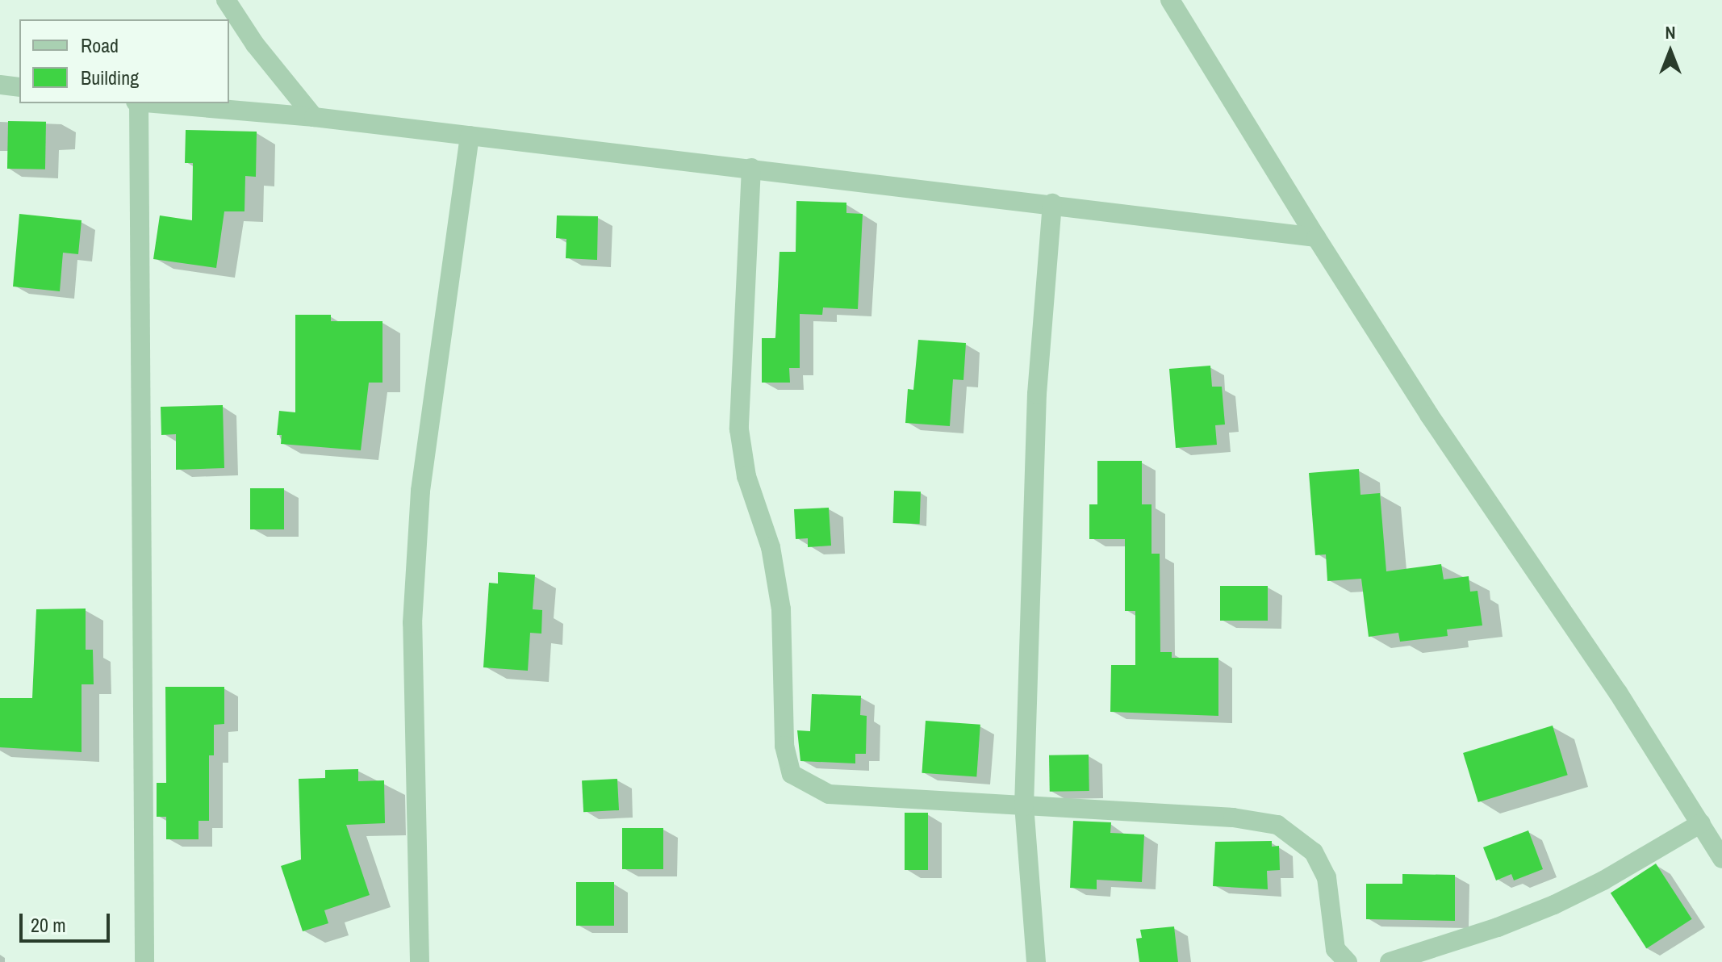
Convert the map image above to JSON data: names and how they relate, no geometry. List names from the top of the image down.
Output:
{
  "legend": ["Road", "Building"],
  "scale_bar": "20 m",
  "north": "top"
}
